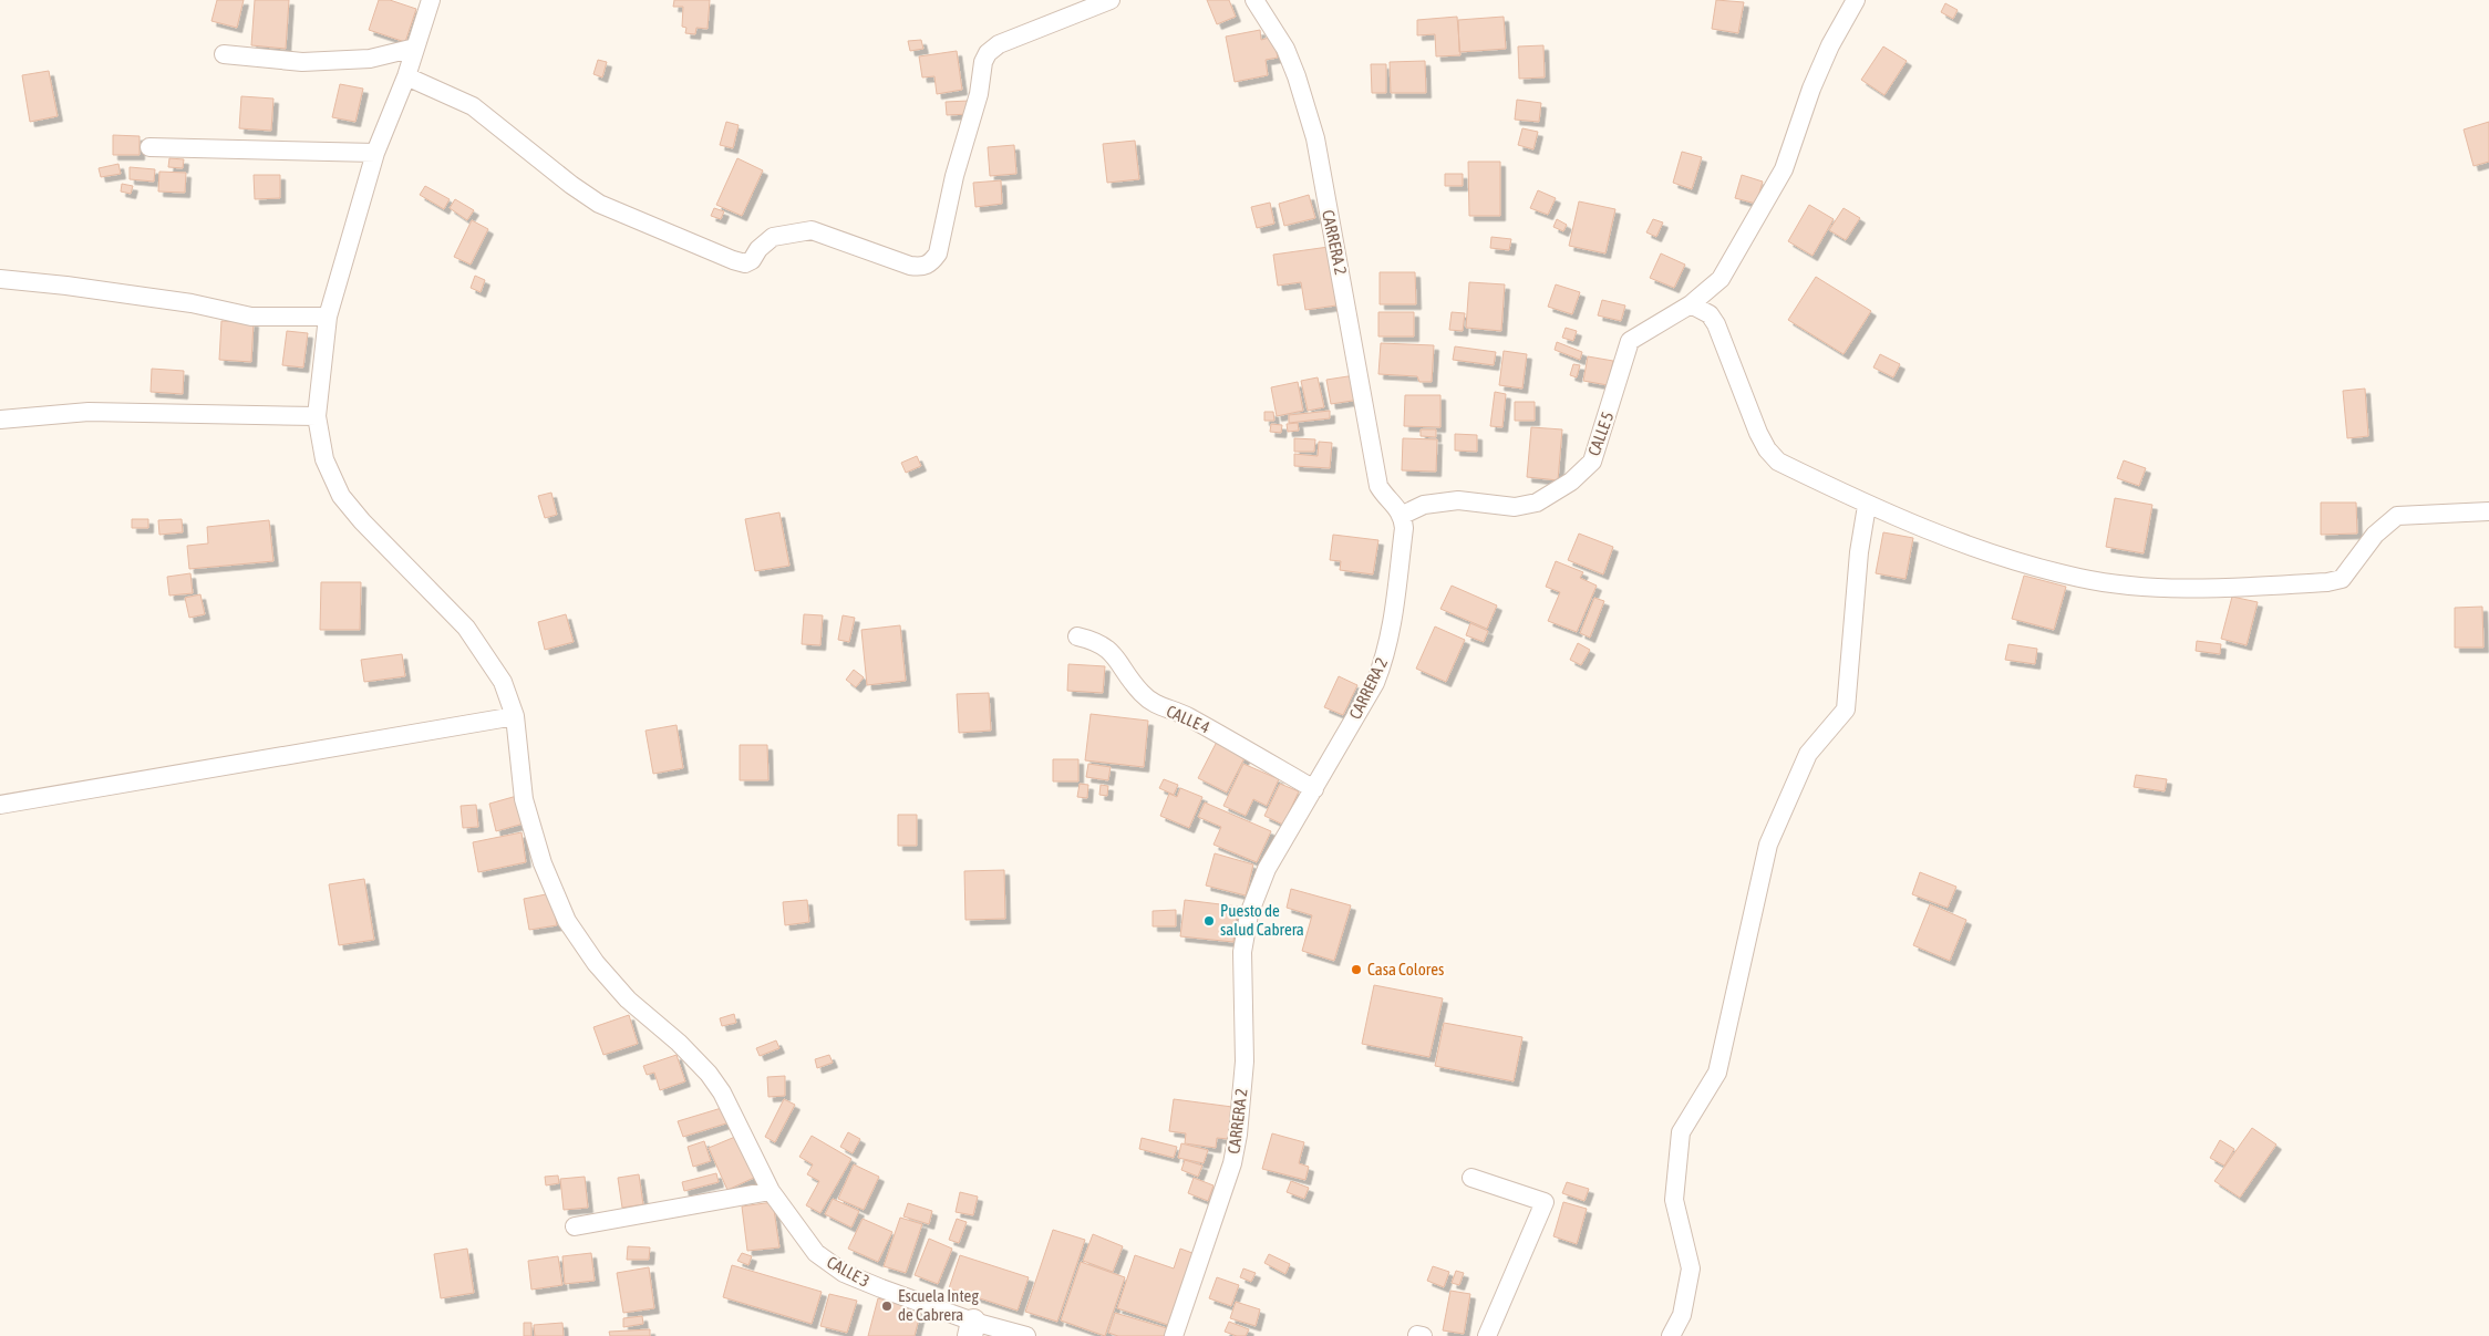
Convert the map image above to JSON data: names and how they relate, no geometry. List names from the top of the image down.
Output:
{
  "streets": {
    "street": [
      "CARRERA 2",
      "CALLE 5",
      "CALLE 4",
      "CALLE 3"
    ]
  },
  "crossings": [
    ["CARRERA 2", "CALLE 5"],
    ["CARRERA 2", "CALLE 4"]
  ],
  "places": ["Puesto de salud Cabrera", "Casa Colores", "Escuela Integ de Cabrera"]
}
